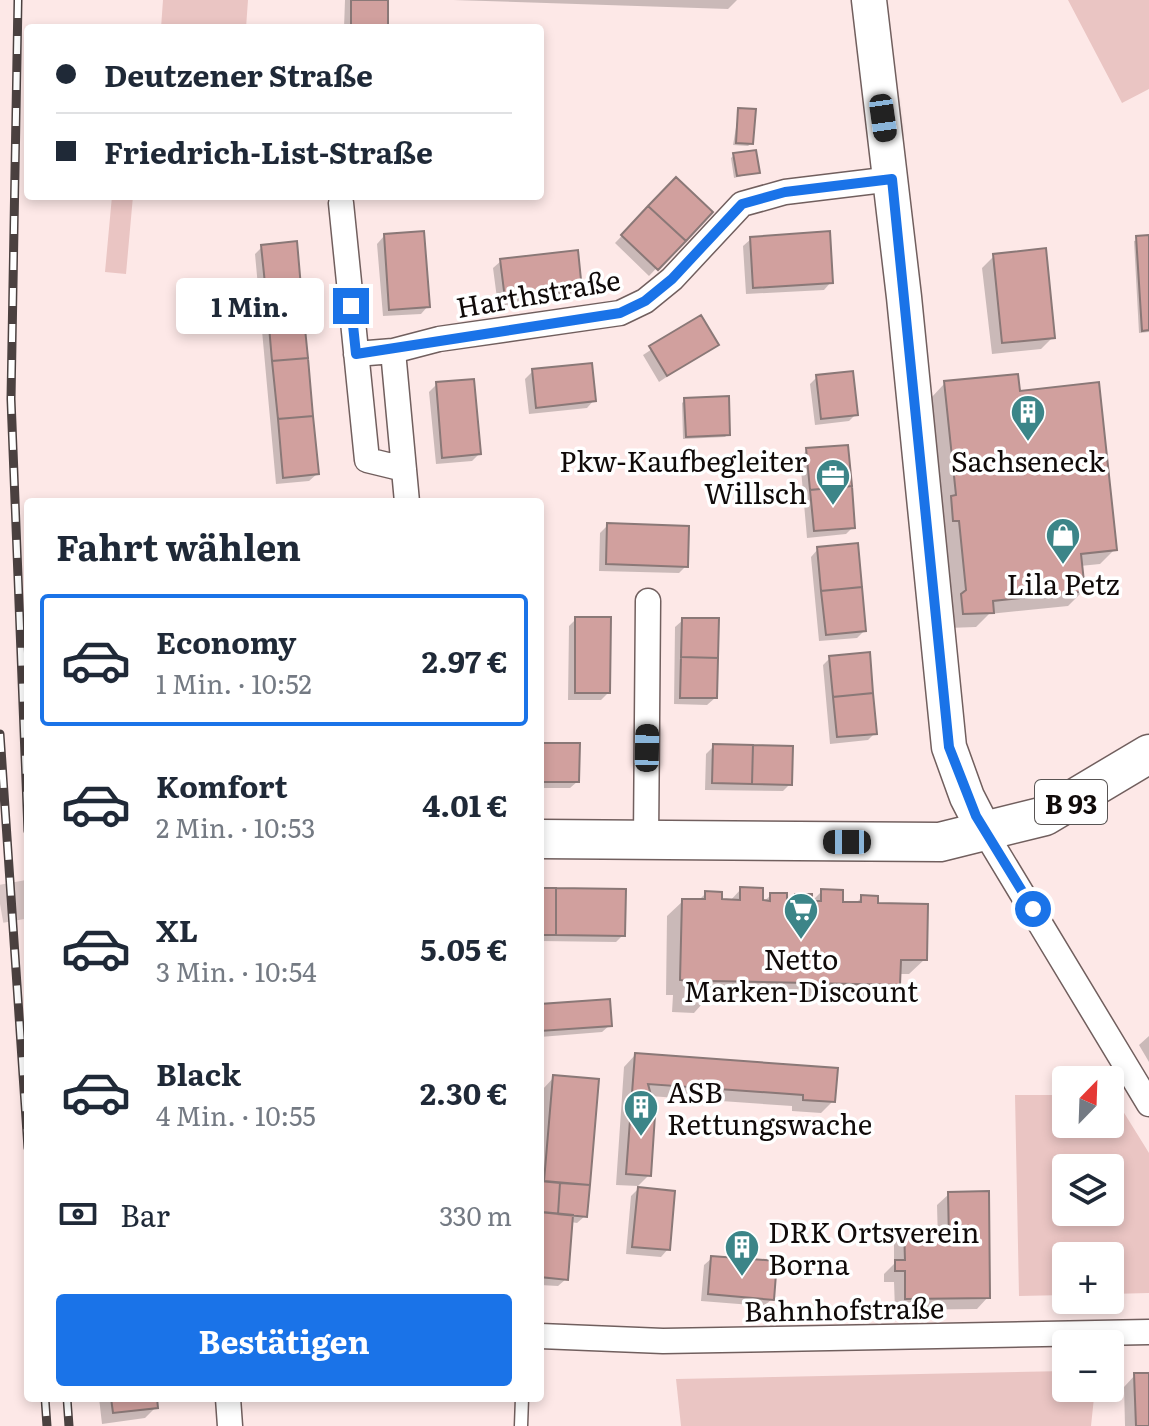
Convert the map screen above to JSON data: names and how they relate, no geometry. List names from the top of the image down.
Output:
{
  "streets": {
    "main road": ["B 93"],
    "street": ["Harthstraße", "Bahnhofstraße"]
  },
  "places": {
    "building": ["Sachseneck", "ASB Rettungswache", "DRK Ortsverein Borna"],
    "office": ["Pkw-Kaufbegleiter Willsch"],
    "shop": ["Lila Petz"],
    "supermarket": ["Netto Marken-Discount"]
  },
  "north": "top right",
  "page": {
    "banner": ["Deutzener Straße", "Friedrich-List-Straße"],
    "bubble": "1 Min.",
    "heading": "Fahrt wählen",
    "list": [
      {
        "name": "Economy",
        "note": "1 Min. · 10:52",
        "value": "2.97 €"
      },
      {
        "name": "Komfort",
        "note": "2 Min. · 10:53",
        "value": "4.01 €"
      },
      {
        "name": "XL",
        "note": "3 Min. · 10:54",
        "value": "5.05 €"
      },
      {
        "name": "Black",
        "note": "4 Min. · 10:55",
        "value": "2.30 €"
      }
    ],
    "map_buttons": ["+", "−"],
    "pay": ["Bar", "330 m"],
    "buttons": "Bestätigen"
  }
}
